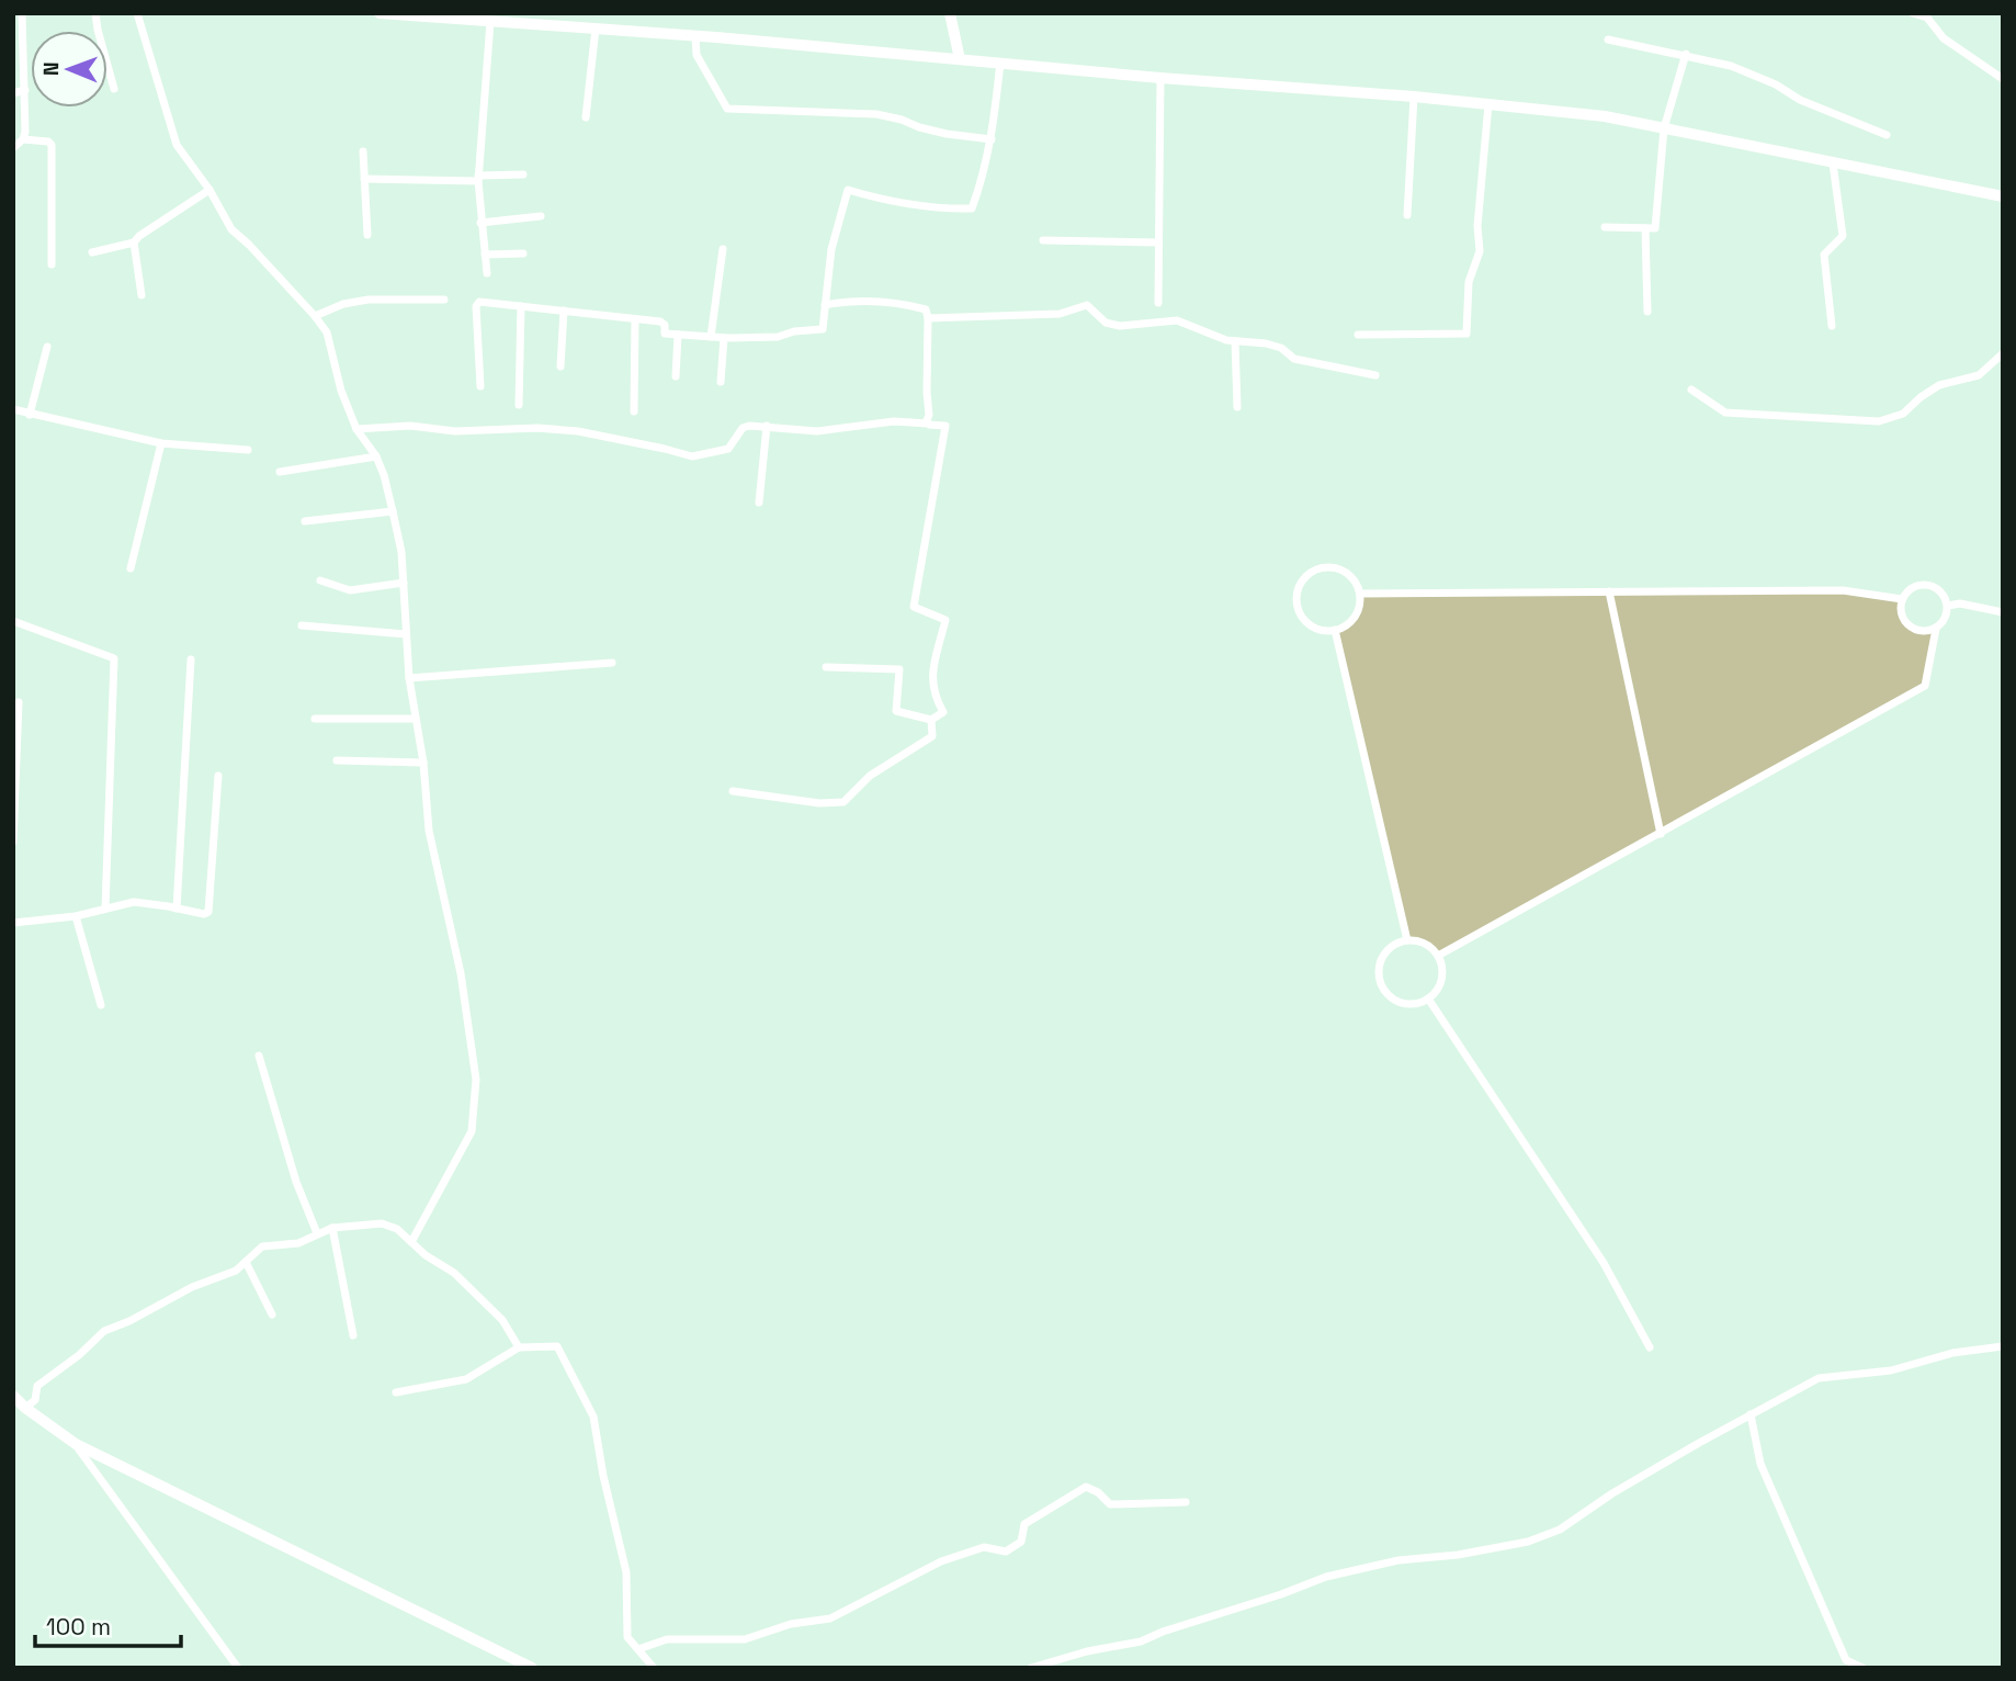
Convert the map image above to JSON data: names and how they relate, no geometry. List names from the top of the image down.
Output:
{
  "scale_bar": "100 m",
  "north": "left"
}
